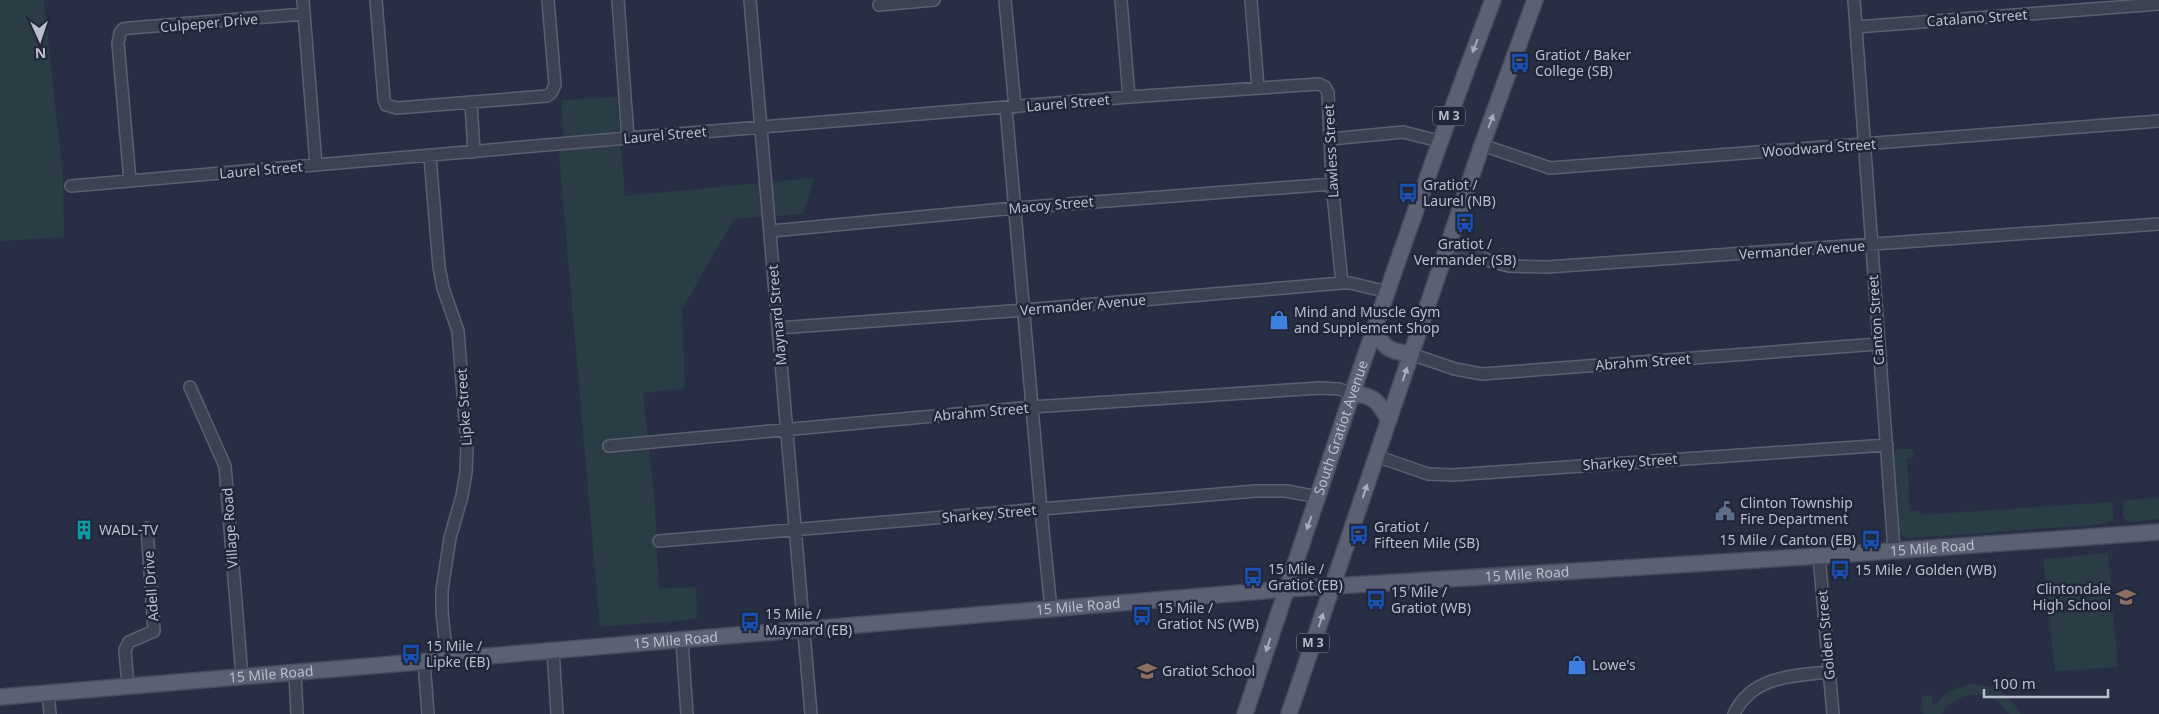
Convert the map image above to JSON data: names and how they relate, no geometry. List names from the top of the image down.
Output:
{
  "streets": {
    "main road": ["M 3", "South Gratiot Avenue", "15 Mile Road"],
    "street": [
      "Catalano Street",
      "Culpeper Drive",
      "Laurel Street",
      "Woodward Street",
      "Lawless Street",
      "Macoy Street",
      "Vermander Avenue",
      "Maynard Street",
      "Canton Street",
      "Abrahm Street",
      "Lipke Street",
      "Sharkey Street",
      "Village Road",
      "Adell Drive",
      "Golden Street"
    ]
  },
  "crossings": [
    ["Catalano Street", "Canton Street"],
    ["Culpeper Drive", "Laurel Street"],
    ["Laurel Street", "Lawless Street"],
    ["Laurel Street", "Maynard Street"],
    ["Laurel Street", "Lipke Street"],
    ["M 3", "Woodward Street"],
    ["M 3", "Vermander Avenue"],
    ["M 3", "Abrahm Street"],
    ["M 3", "Sharkey Street"],
    ["M 3", "15 Mile Road"],
    ["Woodward Street", "Canton Street"],
    ["Lawless Street", "Macoy Street"],
    ["Lawless Street", "Vermander Avenue"],
    ["Macoy Street", "Maynard Street"],
    ["Vermander Avenue", "Maynard Street"],
    ["Vermander Avenue", "Canton Street"],
    ["Vermander Avenue", "South Gratiot Avenue"],
    ["Maynard Street", "Abrahm Street"],
    ["Maynard Street", "Sharkey Street"],
    ["Maynard Street", "15 Mile Road"],
    ["Canton Street", "Abrahm Street"],
    ["Canton Street", "Sharkey Street"],
    ["Canton Street", "15 Mile Road"],
    ["Abrahm Street", "South Gratiot Avenue"],
    ["Lipke Street", "15 Mile Road"],
    ["South Gratiot Avenue", "Sharkey Street"],
    ["South Gratiot Avenue", "15 Mile Road"],
    ["Village Road", "15 Mile Road"],
    ["15 Mile Road", "Adell Drive"],
    ["15 Mile Road", "Golden Street"]
  ],
  "places": {
    "bus stop": [
      "Gratiot / Baker College (SB)",
      "Gratiot / Laurel (NB)",
      "Gratiot / Vermander (SB)",
      "Gratiot / Fifteen Mile (SB)",
      "15 Mile / Canton (EB)",
      "15 Mile / Golden (WB)",
      "15 Mile / Gratiot (EB)",
      "15 Mile / Gratiot (WB)",
      "15 Mile / Gratiot NS (WB)",
      "15 Mile / Maynard (EB)",
      "15 Mile / Lipke (EB)"
    ],
    "shop": ["Mind and Muscle Gym and Supplement Shop", "Lowe's"],
    "public building": ["Clinton Township Fire Department"],
    "building": ["WADL-TV"],
    "school or university": ["Clintondale High School", "Gratiot School"]
  },
  "scale_bar": "100 m",
  "north": "bottom"
}
